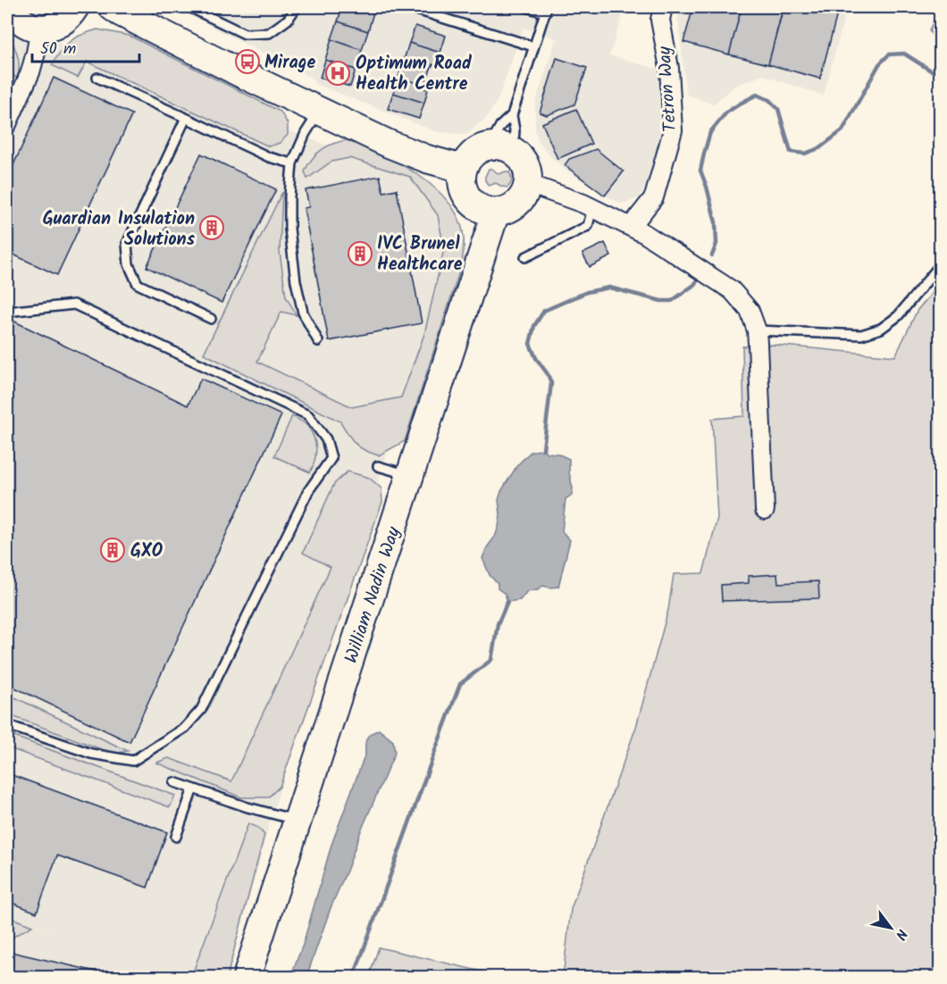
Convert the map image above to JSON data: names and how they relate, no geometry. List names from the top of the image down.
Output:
{
  "streets": {
    "main road": ["William Nadin Way"],
    "street": ["Tetron Way"]
  },
  "places": {
    "bus stop": ["Mirage"],
    "hospital": ["Optimum Road Health Centre"],
    "building": ["Guardian Insulation Solutions", "IVC Brunel Healthcare", "GXO"]
  },
  "scale_bar": "50 m",
  "north": "bottom right"
}
